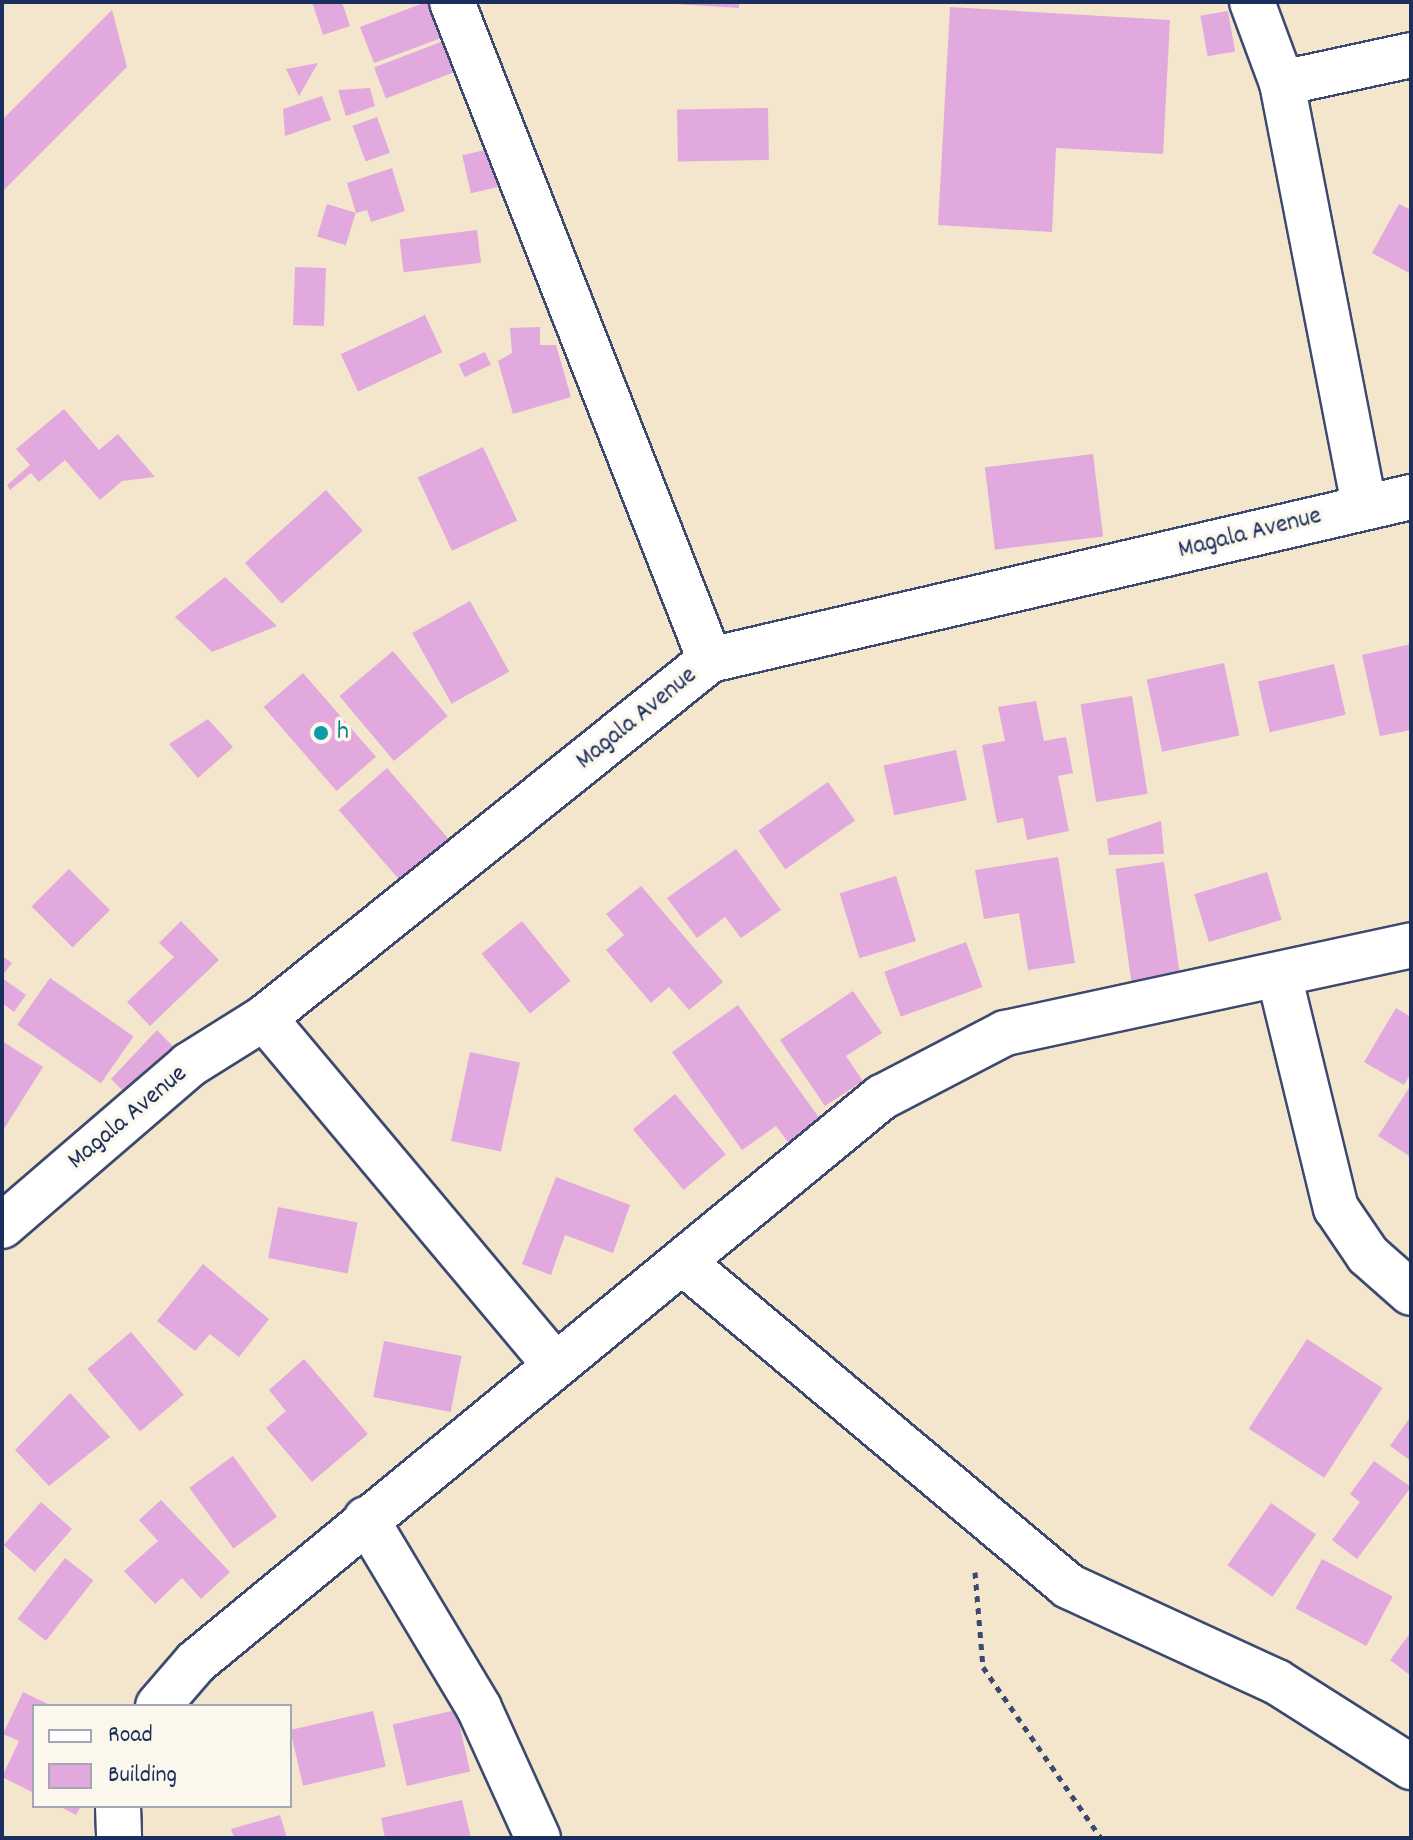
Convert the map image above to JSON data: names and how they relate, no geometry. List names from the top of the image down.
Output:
{
  "streets": {
    "street": ["Magala Avenue"]
  },
  "places": ["h"],
  "legend": ["Road", "Building"]
}
